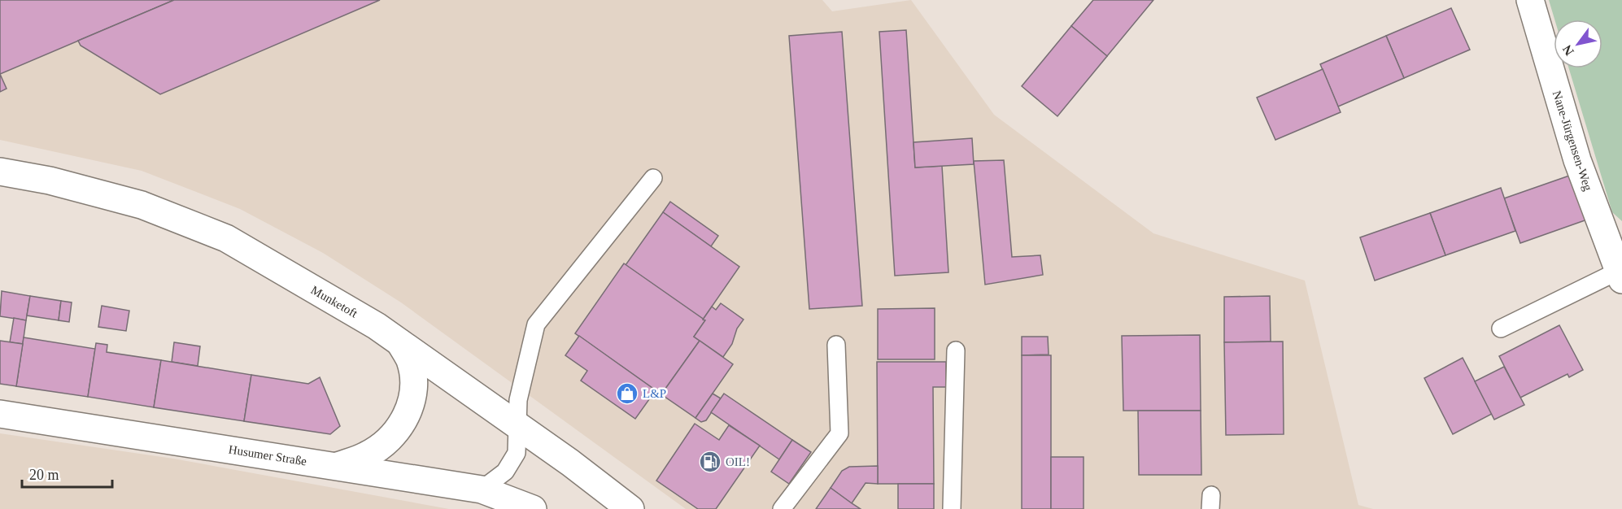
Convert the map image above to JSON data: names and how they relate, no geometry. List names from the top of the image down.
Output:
{
  "streets": {
    "main road": ["Nane-Jürgensen-Weg", "Munketoft", "Husumer Straße"]
  },
  "places": {
    "shop": ["L&P"],
    "fuel station": ["OIL!"]
  },
  "scale_bar": "20 m",
  "north": "bottom left"
}
